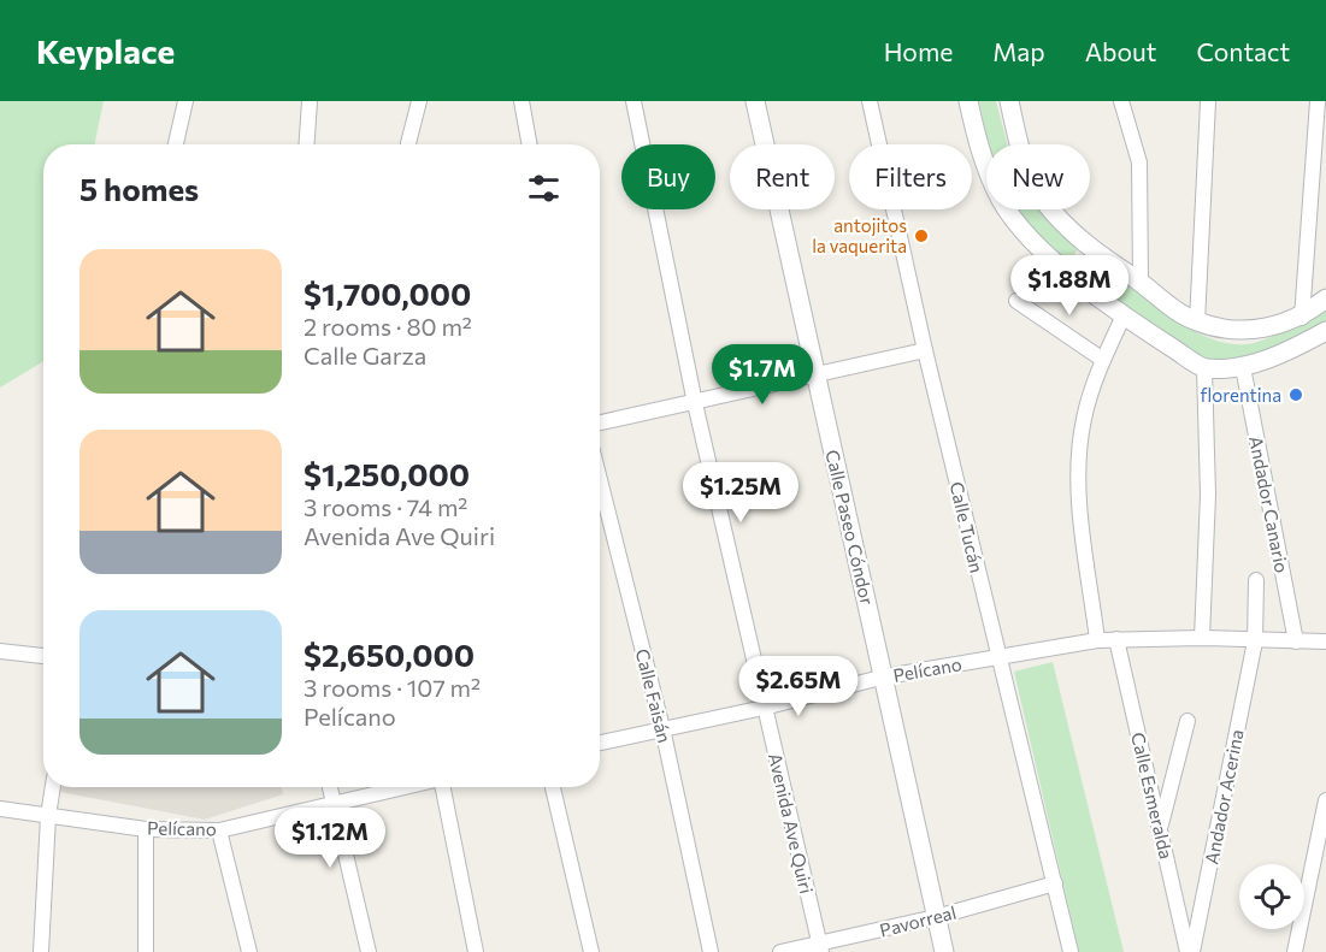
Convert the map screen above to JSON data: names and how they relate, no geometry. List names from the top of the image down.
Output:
{
  "streets": {
    "street": [
      "Andador Canario",
      "Calle Paseo Cóndor",
      "Calle Tucán",
      "Pelícano",
      "Calle Faisán",
      "Calle Esmeralda",
      "Andador Acerina",
      "Avenida Ave Quiri",
      "Pavorreal"
    ]
  },
  "crossings": [
    ["Andador Canario", "Pelícano"],
    ["Calle Paseo Cóndor", "Pelícano"],
    ["Calle Paseo Cóndor", "Pavorreal"],
    ["Calle Tucán", "Pelícano"],
    ["Calle Tucán", "Pavorreal"],
    ["Pelícano", "Calle Faisán"],
    ["Pelícano", "Calle Esmeralda"],
    ["Pelícano", "Andador Acerina"],
    ["Pelícano", "Avenida Ave Quiri"],
    ["Calle Esmeralda", "Andador Acerina"],
    ["Avenida Ave Quiri", "Pavorreal"]
  ],
  "places": ["antojitos la vaquerita", "florentina"],
  "page": {
    "header": "Keyplace",
    "nav": [
      "Home",
      "Map",
      "About",
      "Contact"
    ],
    "chip": [
      "Buy",
      "Rent",
      "Filters",
      "New"
    ],
    "heading": "5 homes",
    "list": [
      {
        "name": "$1,700,000",
        "note": "2 rooms · 80 m² · Calle Garza"
      },
      {
        "name": "$1,250,000",
        "note": "3 rooms · 74 m² · Avenida Ave Quiri"
      },
      {
        "name": "$2,650,000",
        "note": "3 rooms · 107 m² · Pelícano"
      }
    ],
    "price": [
      "$1.88M",
      "$1.7M",
      "$1.25M",
      "$2.65M",
      "$1.12M"
    ]
  }
}
